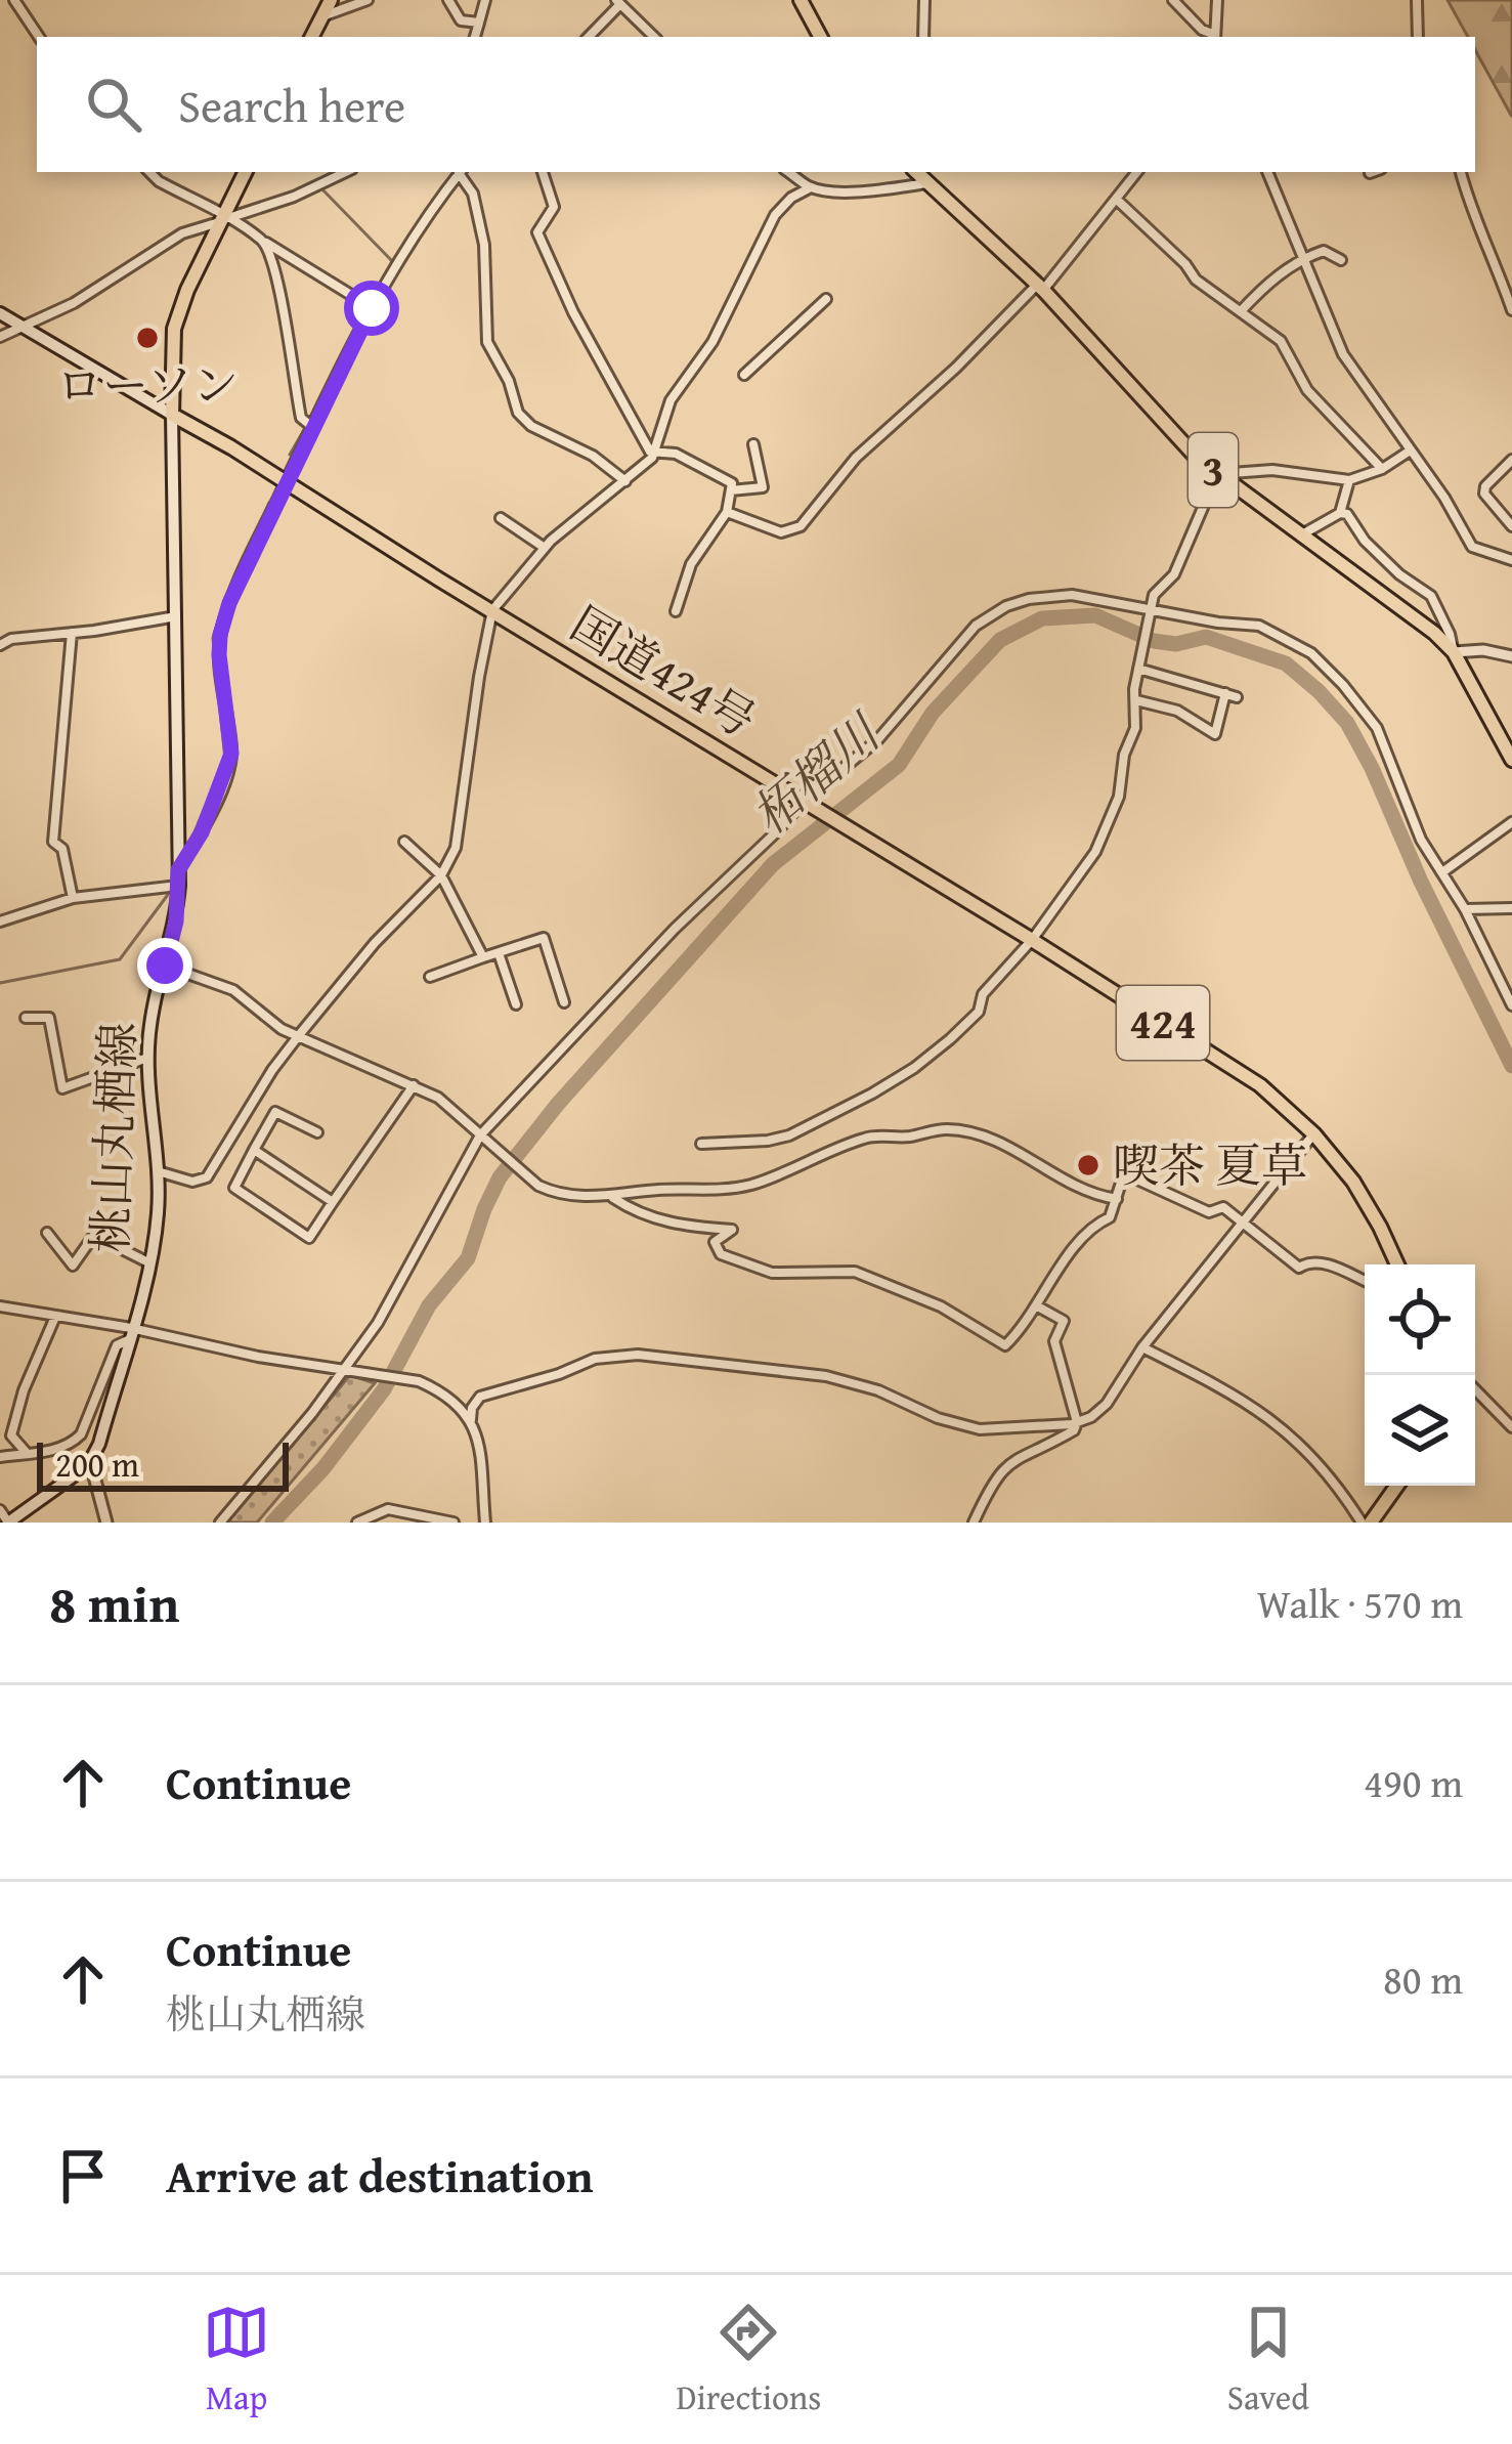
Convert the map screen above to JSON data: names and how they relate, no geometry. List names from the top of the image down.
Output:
{
  "streets": {
    "main road": [
      "3",
      "国道424号",
      "424",
      "桃山丸栖線"
    ]
  },
  "crossings": [
    ["国道424号", "桃山丸栖線"]
  ],
  "water": ["柘榴川"],
  "places": ["ローソン", "喫茶 夏草"],
  "scale_bar": "200 m",
  "page": {
    "search": "Search here",
    "scale": "200 m",
    "heading": ["8 min", "Walk · 570 m"],
    "list": [
      ["Continue", "490 m"],
      ["Continue", "桃山丸栖線", "80 m"],
      "Arrive at destination"
    ],
    "nav": ["Map", "Directions", "Saved"]
  }
}
